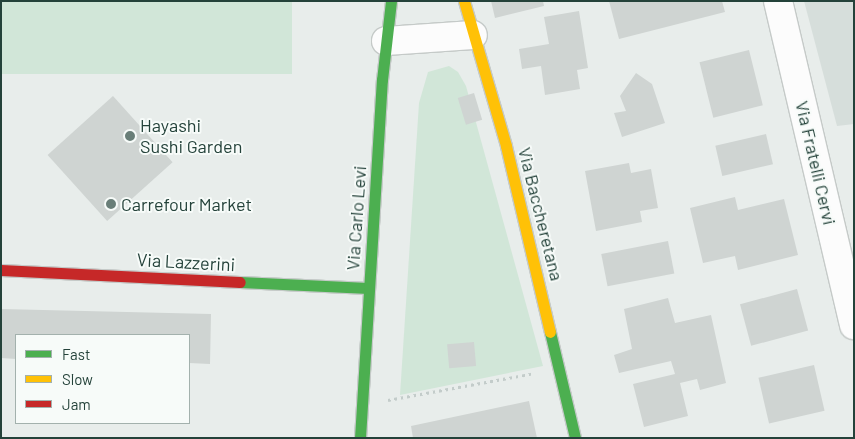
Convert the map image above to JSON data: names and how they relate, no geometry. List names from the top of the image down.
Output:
{
  "streets": {
    "street": [
      "Via Fratelli Cervi",
      "Via Baccheretana",
      "Via Carlo Levi",
      "Via Lazzerini"
    ]
  },
  "crossings": [
    ["Via Carlo Levi", "Via Lazzerini"]
  ],
  "places": ["Hayashi Sushi Garden", "Carrefour Market"],
  "legend": ["Fast", "Slow", "Jam"]
}
